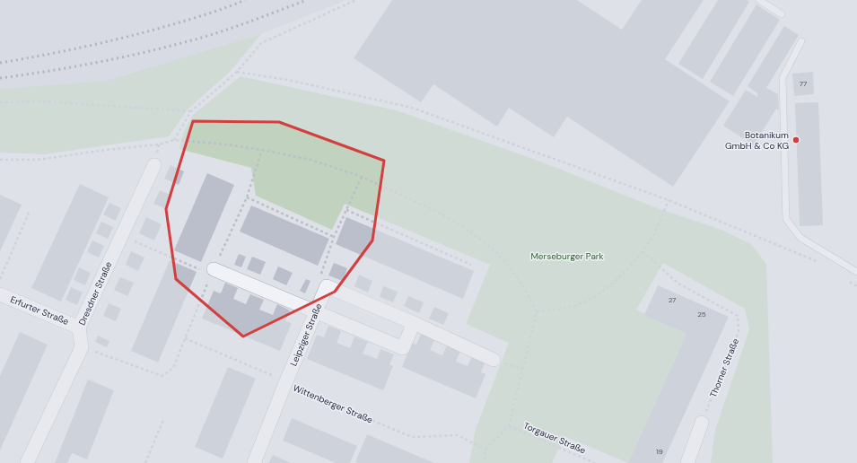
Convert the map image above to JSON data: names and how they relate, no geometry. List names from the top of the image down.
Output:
{
  "streets": {
    "street": ["Dresdner Straße", "Erfurter Straße", "Leipziger Straße"],
    "path": ["Thorner Straße", "Wittenberger Straße", "Torgauer Straße"]
  },
  "crossings": [
    ["Dresdner Straße", "Erfurter Straße"],
    ["Leipziger Straße", "Wittenberger Straße"]
  ],
  "parks": ["Merseburger Park"],
  "places": ["Botanikum GmbH & Co KG"],
  "house_numbers": [
    "77",
    "27",
    "25",
    "19"
  ]
}
